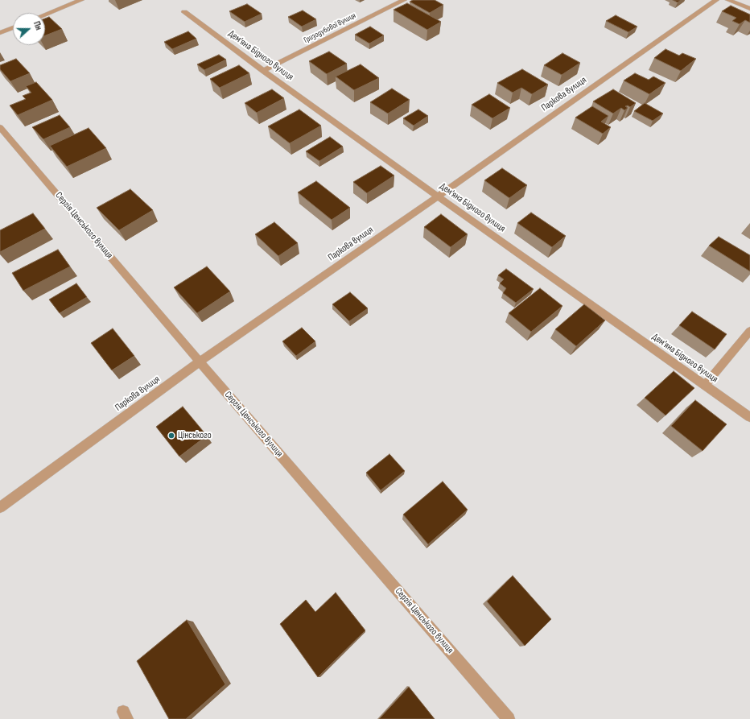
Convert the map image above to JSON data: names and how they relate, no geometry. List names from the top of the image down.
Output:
{
  "streets": {
    "street": [
      "Гризодубової вулиця",
      "Дем’яна Бідного вулиця",
      "Паркова вулиця",
      "Сергія Ценського вулиця"
    ]
  },
  "crossings": [
    ["Гризодубової вулиця", "Дем’яна Бідного вулиця"],
    ["Дем’яна Бідного вулиця", "Паркова вулиця"],
    ["Паркова вулиця", "Сергія Ценського вулиця"]
  ],
  "places": ["Цінського"],
  "north": "right"
}
